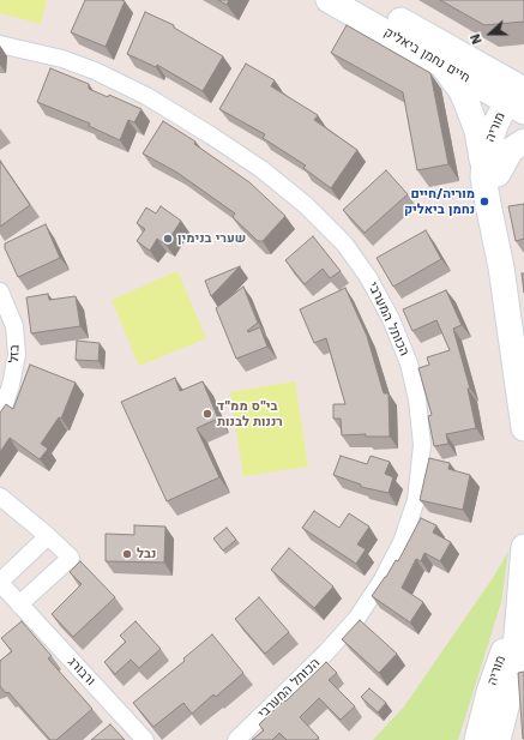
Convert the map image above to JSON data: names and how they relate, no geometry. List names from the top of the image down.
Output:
{
  "streets": {
    "street": [
      "חיים נחמן ביאליק",
      "מוריה",
      "הכותל המערבי",
      "בזל",
      "ורבורג"
    ]
  },
  "crossings": [
    ["חיים נחמן ביאליק", "מוריה"]
  ],
  "places": [
    "מוריה/חיים נחמן ביאליק",
    "שערי בנימין",
    "בי\"ס ממ\"ד רננות לבנות",
    "נבל"
  ],
  "north": "left"
}
